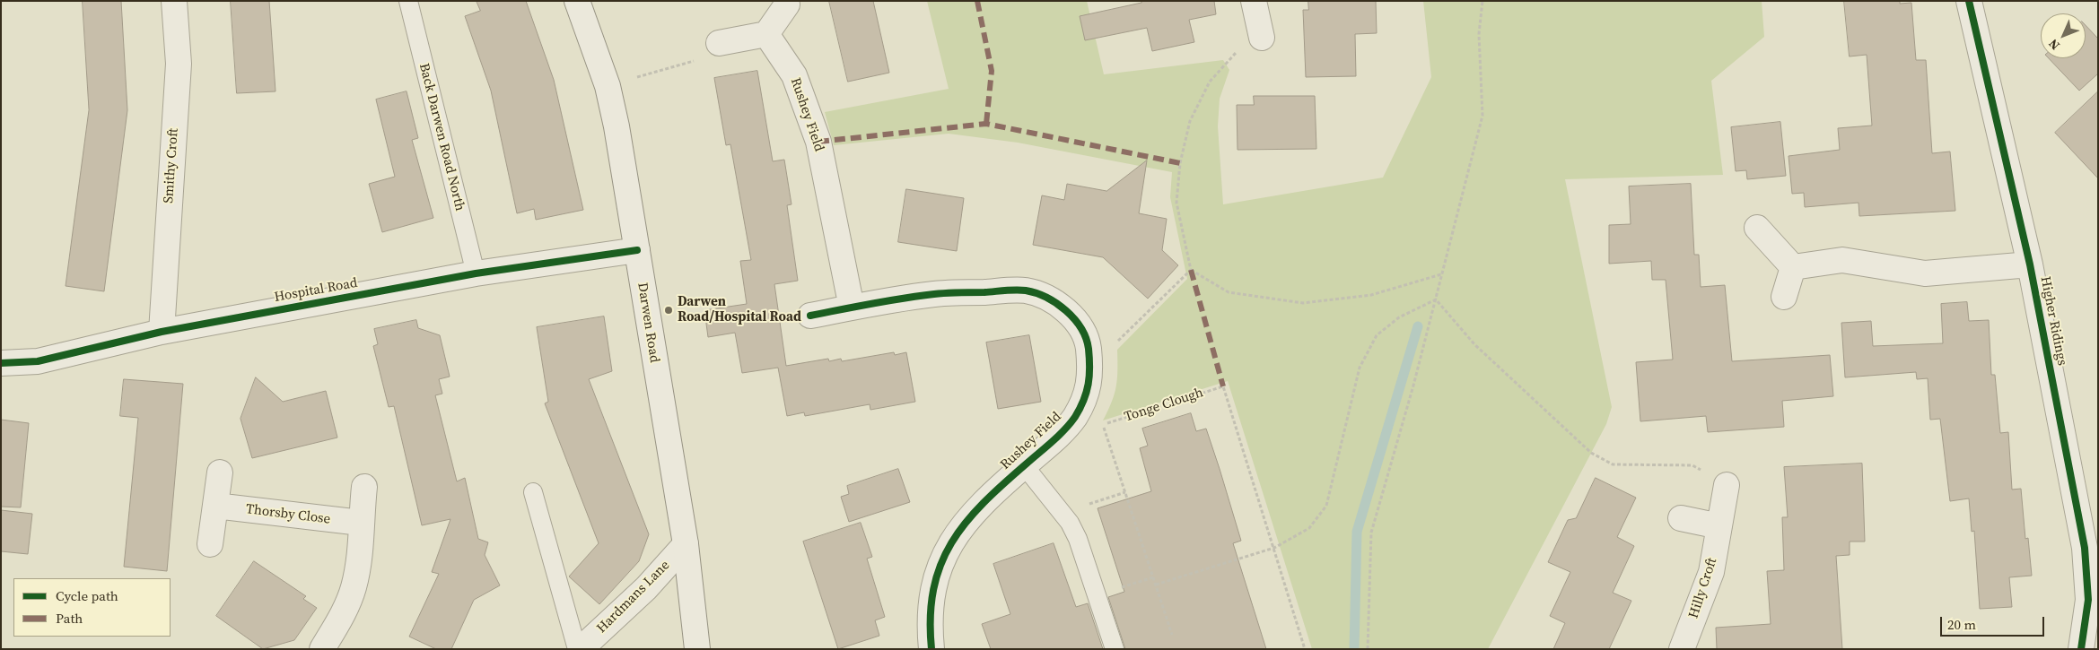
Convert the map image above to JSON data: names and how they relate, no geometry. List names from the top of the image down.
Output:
{
  "streets": {
    "street": [
      "Rushey Field",
      "Smithy Croft",
      "Hospital Road",
      "Higher Ridings",
      "Darwen Road",
      "Thorsby Close",
      "Hilly Croft",
      "Hardmans Lane"
    ],
    "lane": ["Back Darwen Road North"],
    "path": ["Tonge Clough"]
  },
  "crossings": [
    ["Back Darwen Road North", "Hospital Road"],
    ["Smithy Croft", "Hospital Road"],
    ["Hospital Road", "Darwen Road"],
    ["Darwen Road", "Hardmans Lane"]
  ],
  "places": ["Darwen Road/Hospital Road"],
  "legend": ["Cycle path", "Path"],
  "scale_bar": "20 m",
  "north": "bottom left"
}
